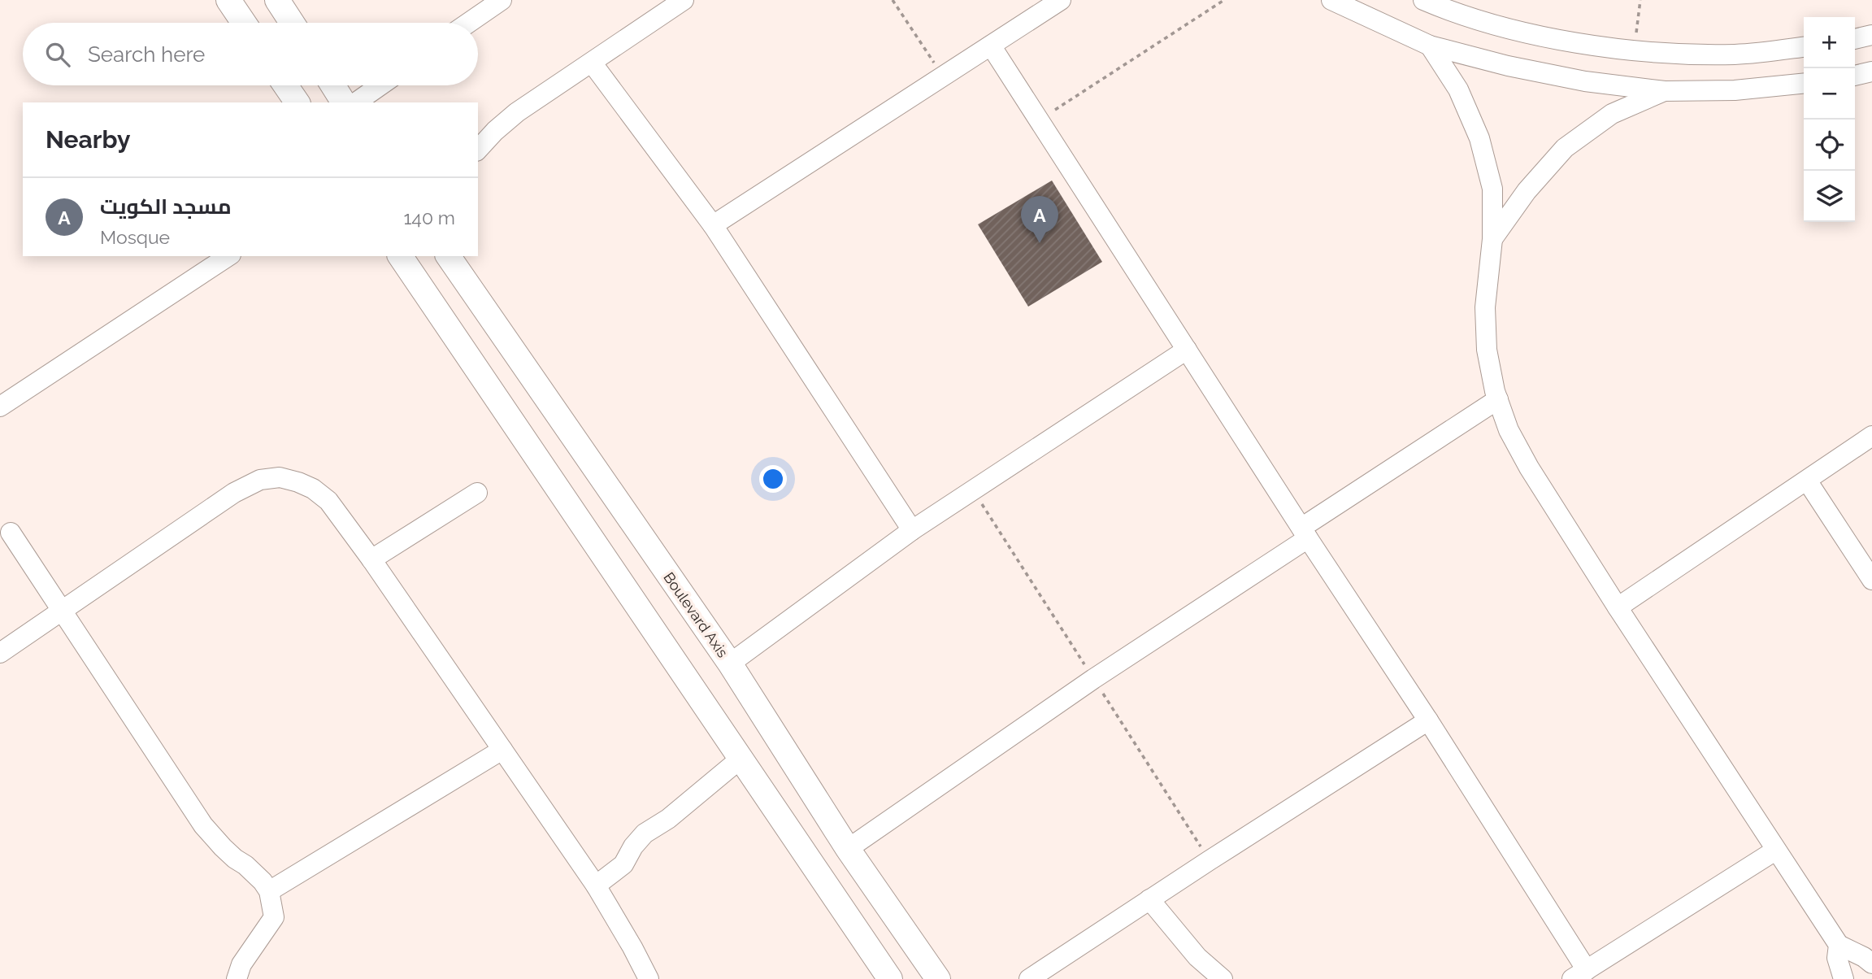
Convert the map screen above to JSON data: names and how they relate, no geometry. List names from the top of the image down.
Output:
{
  "streets": {
    "street": ["Boulevard Axis"]
  },
  "page": {
    "map_buttons": ["+", "−"],
    "search": "Search here",
    "heading": "Nearby",
    "list": [
      {
        "mark": "A",
        "name": "مسجد الكويت",
        "note": "Mosque",
        "value": "140 m"
      }
    ],
    "pins": "A"
  }
}
